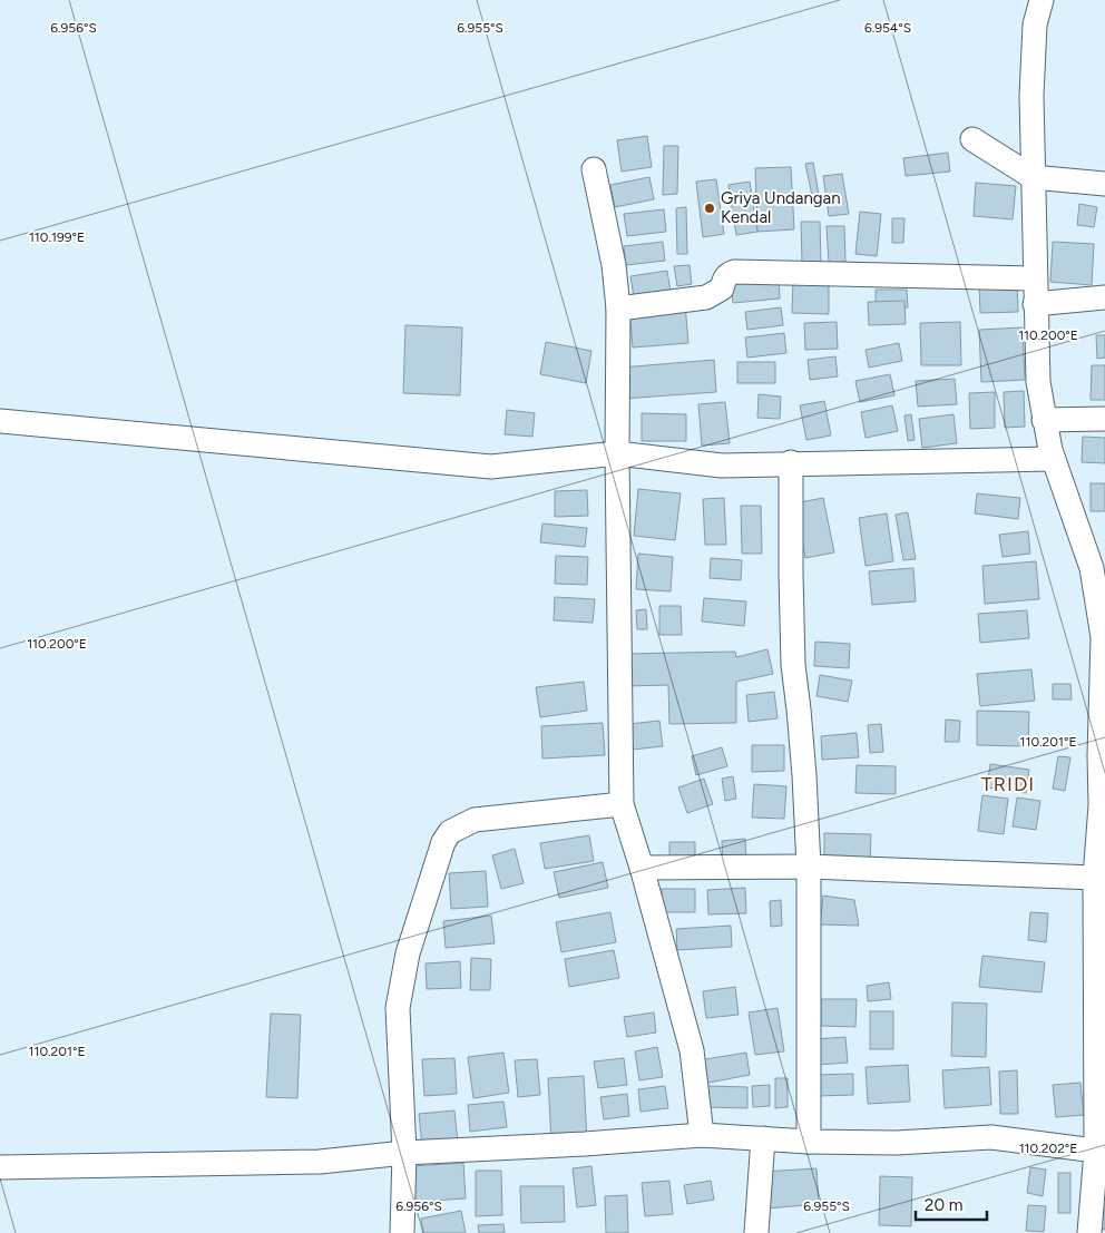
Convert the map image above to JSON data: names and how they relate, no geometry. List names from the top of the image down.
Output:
{
  "districts": ["TRIDI"],
  "places": ["Griya Undangan Kendal"],
  "scale_bar": "20 m",
  "coordinates": [
    "6.956°S",
    "6.955°S",
    "6.954°S",
    "110.199°E",
    "110.200°E",
    "110.201°E",
    "110.202°E"
  ]
}
